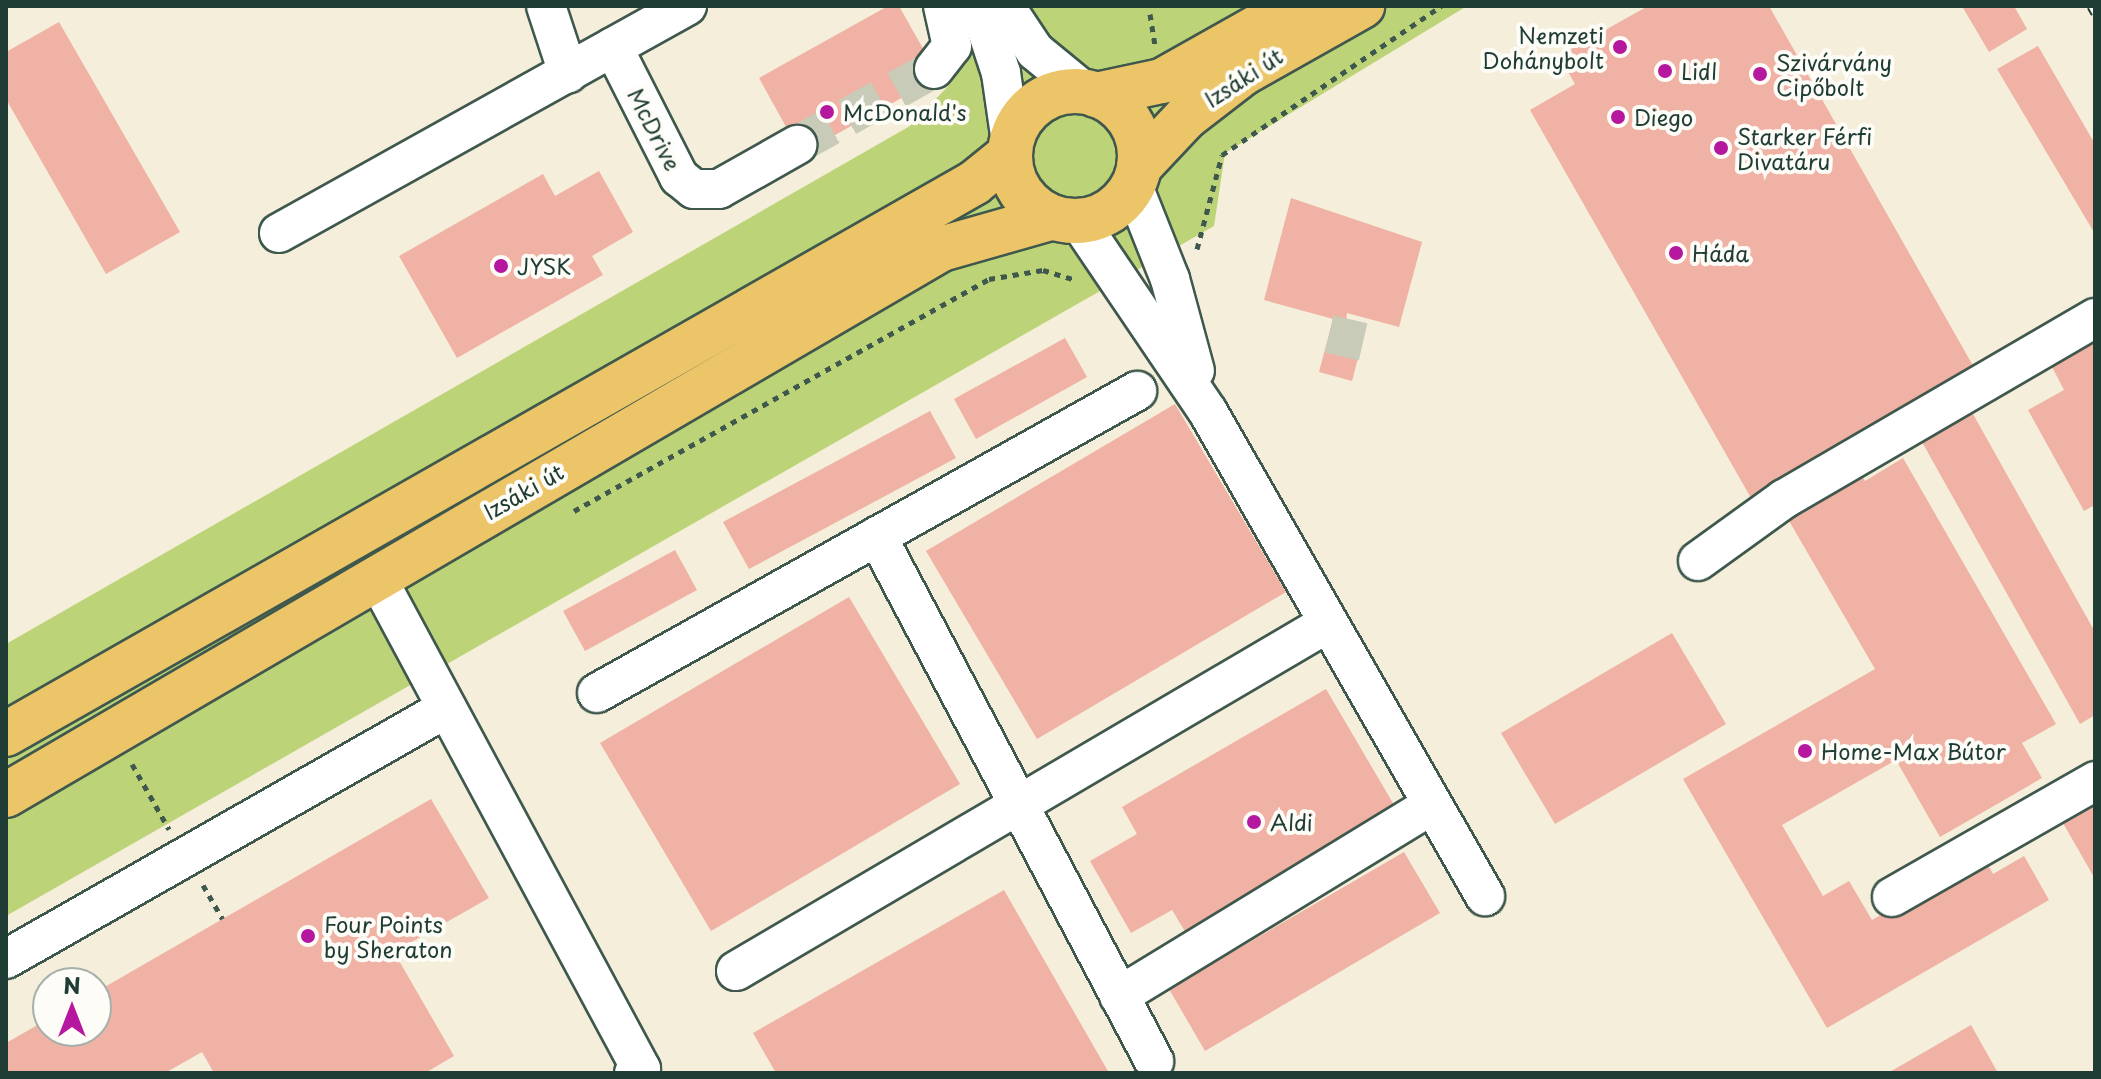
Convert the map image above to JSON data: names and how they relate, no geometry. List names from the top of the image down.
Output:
{
  "streets": {
    "main road": ["Izsáki út"],
    "street": ["McDrive"]
  },
  "places": [
    "Nemzeti Dohánybolt",
    "Lidl",
    "Szivárvány Cipőbolt",
    "McDonald's",
    "Diego",
    "Starker Férfi Divatáru",
    "Háda",
    "JYSK",
    "Home-Max Bútor",
    "Aldi",
    "Four Points by Sheraton"
  ],
  "north": "top"
}
